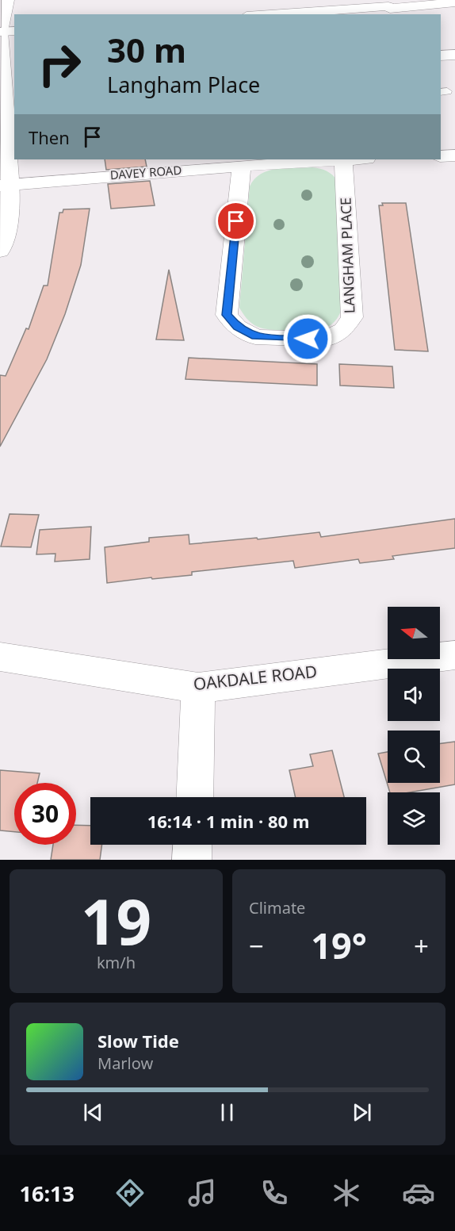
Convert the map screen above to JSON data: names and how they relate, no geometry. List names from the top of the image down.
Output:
{
  "streets": {
    "street": ["DAVEY ROAD", "LANGHAM PLACE", "OAKDALE ROAD"]
  },
  "crossings": [
    ["DAVEY ROAD", "LANGHAM PLACE"]
  ],
  "north": "left",
  "page": {
    "turn": ["30 m", "Langham Place"],
    "then": "Then",
    "limit": "30",
    "trip": "16:14 · 1 min · 80 m",
    "tile": [
      ["19", "km/h"],
      "Climate"
    ],
    "heat": ["−", "19°", "+"],
    "song": ["Slow Tide", "Marlow"],
    "tabs": "16:13"
  }
}
